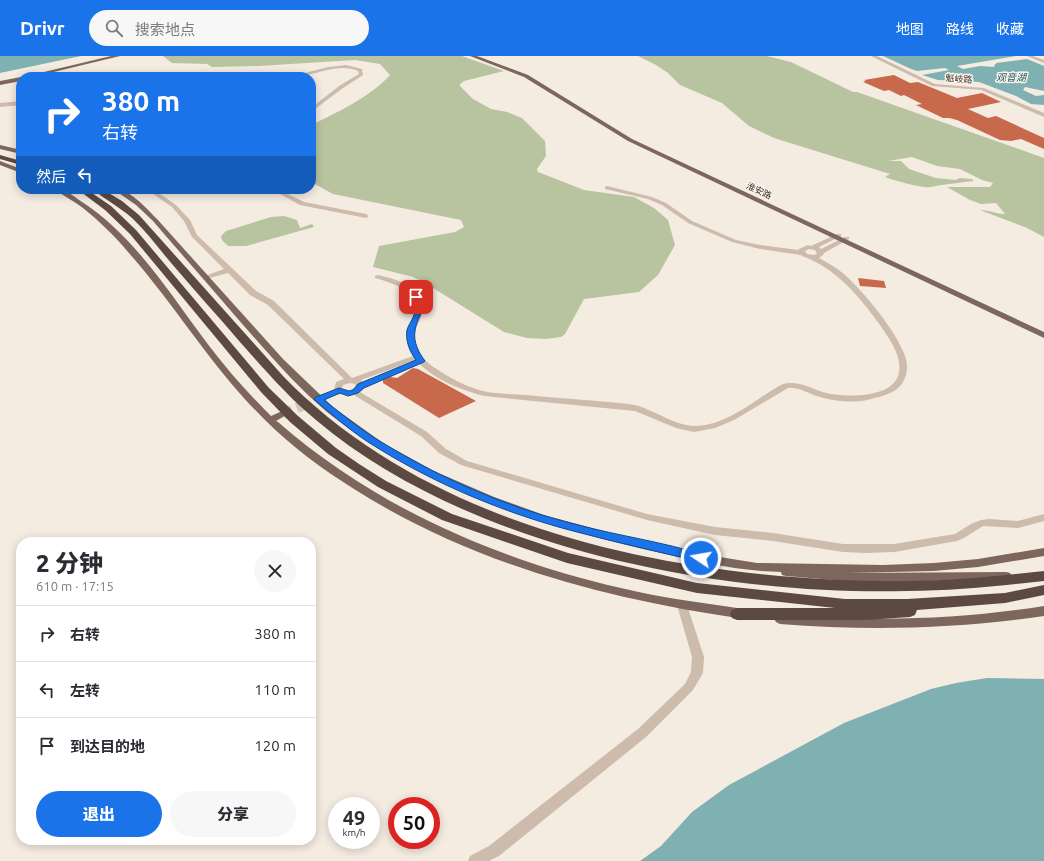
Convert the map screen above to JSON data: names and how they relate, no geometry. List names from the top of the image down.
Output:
{
  "streets": {
    "main road": ["淮安路"],
    "street": ["魁岐路"]
  },
  "water": ["观音湖"],
  "page": {
    "header": "Drivr",
    "search": "搜索地点",
    "nav": ["地图", "路线", "收藏"],
    "turn": ["380 m", "右转"],
    "then": "然后",
    "heading": ["2 分钟", "610 m · 17:15"],
    "list": [
      {
        "name": "右转",
        "value": "380 m"
      },
      {
        "name": "左转",
        "value": "110 m"
      },
      {
        "name": "到达目的地",
        "value": "120 m"
      }
    ],
    "buttons": ["退出", "分享"],
    "speed": "49 km/h",
    "limit": "50"
  }
}
